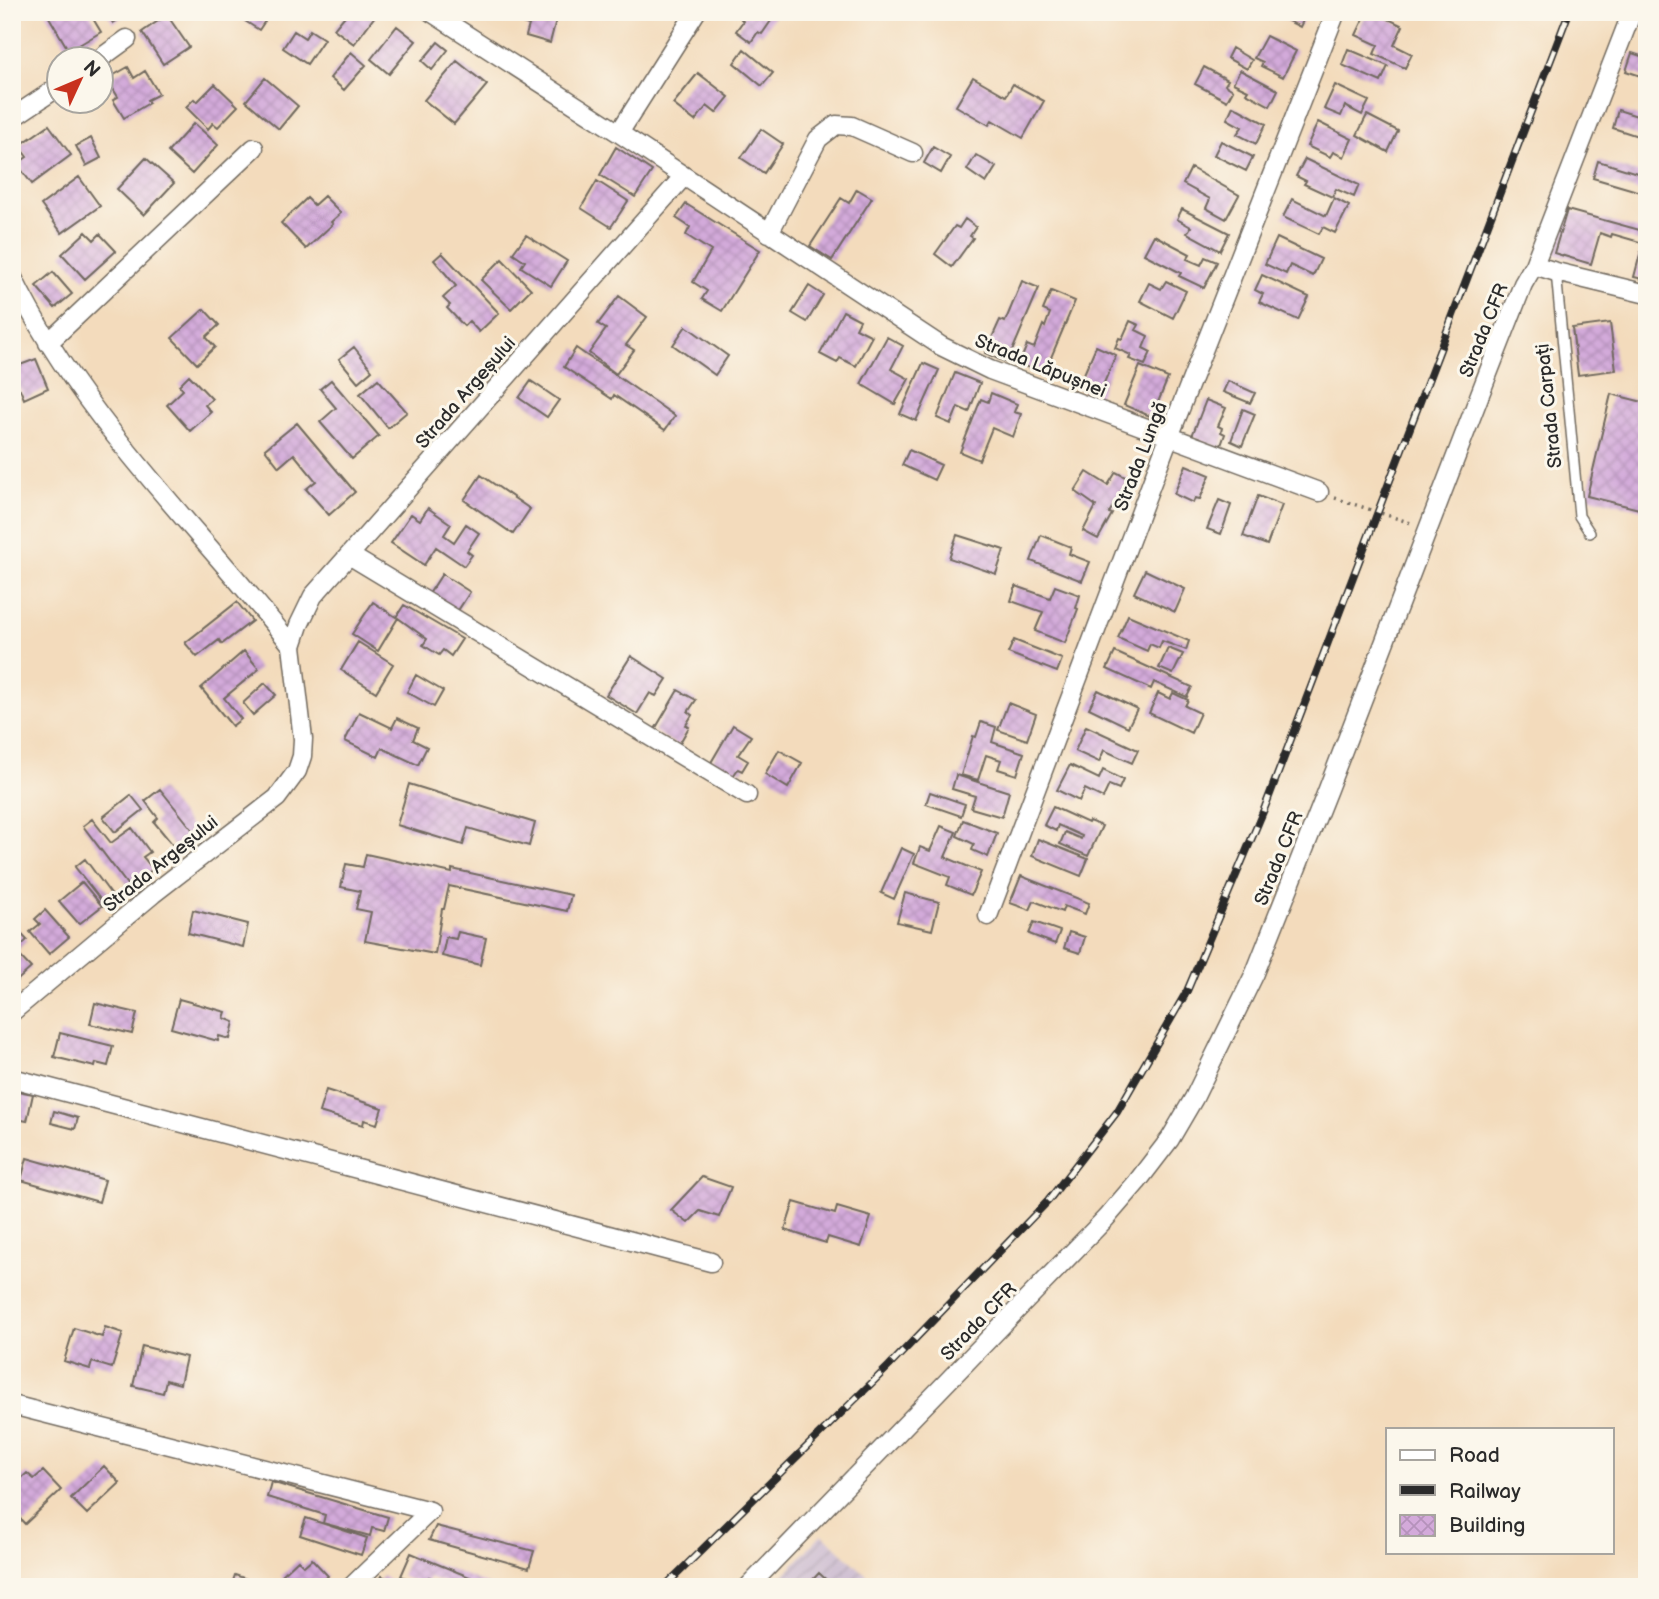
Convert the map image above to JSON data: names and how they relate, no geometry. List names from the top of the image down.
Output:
{
  "streets": {
    "street": [
      "Strada CFR",
      "Strada Lăpușnei",
      "Strada Argeșului",
      "Strada Lungă"
    ],
    "lane": ["Strada Carpați"]
  },
  "crossings": [
    ["Strada Lăpușnei", "Strada Argeșului"],
    ["Strada Lăpușnei", "Strada Lungă"]
  ],
  "legend": ["Road", "Railway", "Building"],
  "north": "top right"
}
